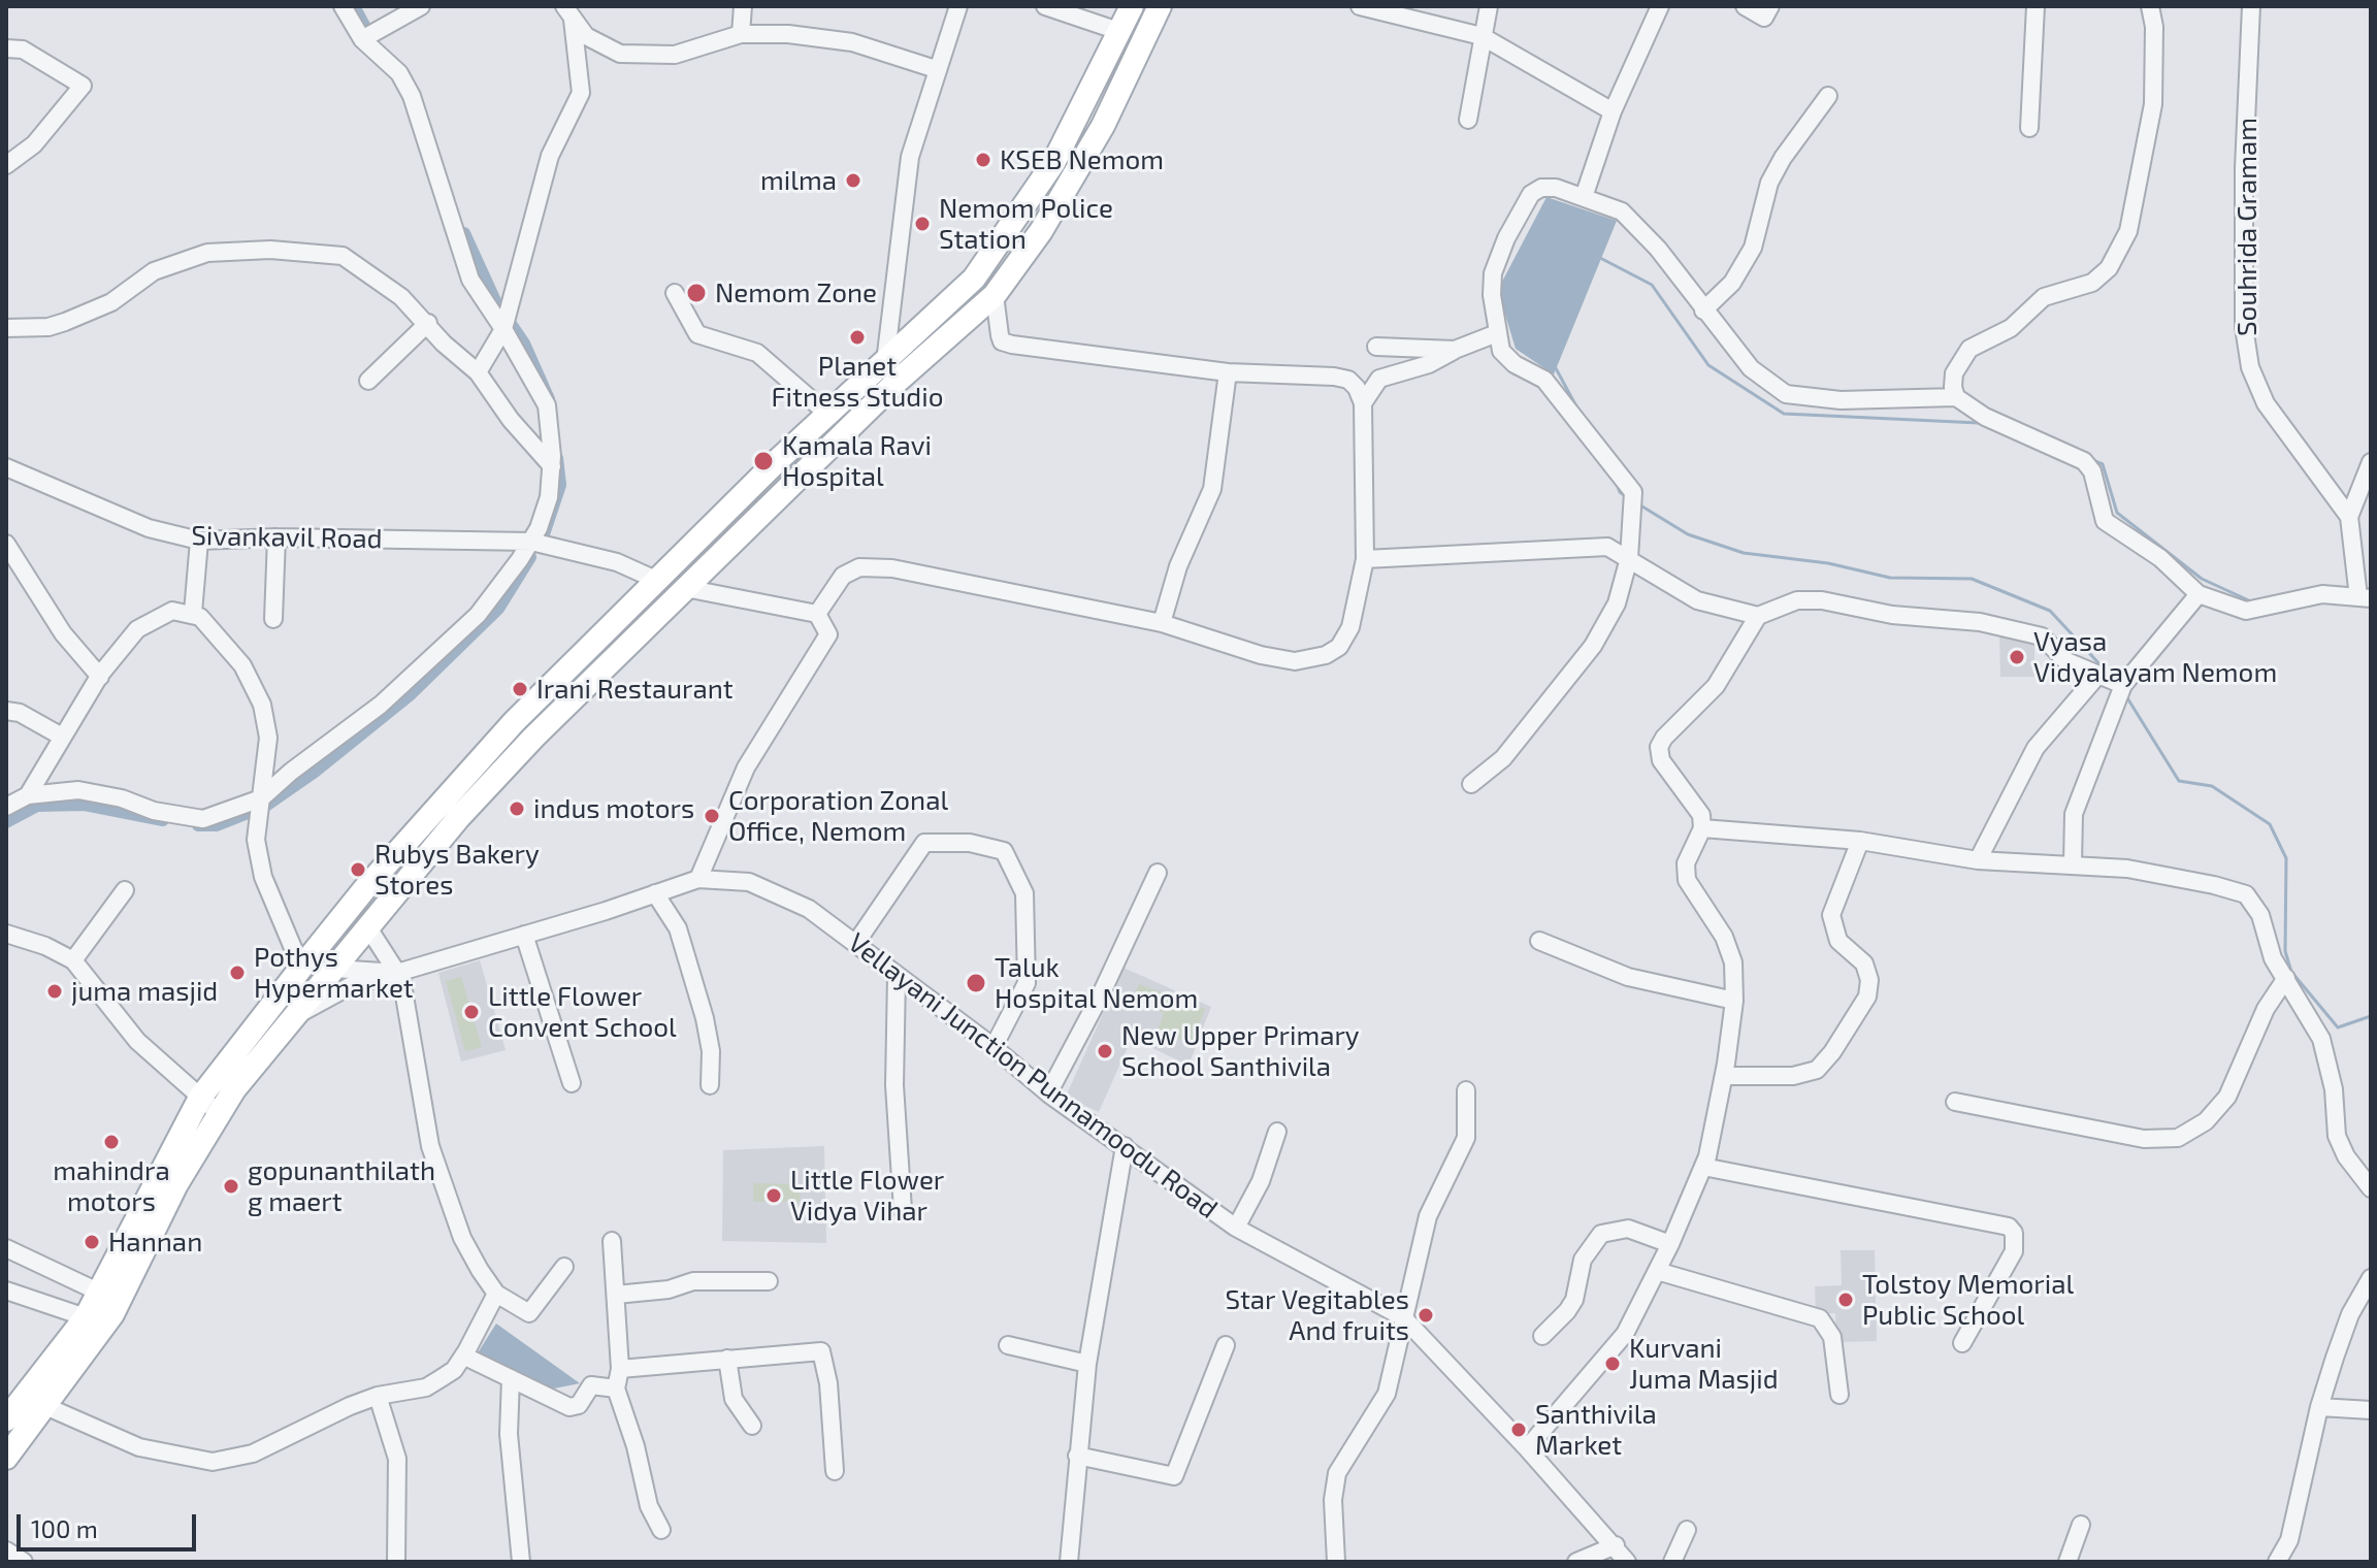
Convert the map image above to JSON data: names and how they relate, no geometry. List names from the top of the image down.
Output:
{
  "streets": {
    "street": ["Souhrida Gramam", "Sivankavil Road", "Vellayani Junction Punnamoodu Road"]
  },
  "places": [
    "KSEB Nemom",
    "milma",
    "Nemom Police Station",
    "Nemom Zone",
    "Planet Fitness Studio",
    "Kamala Ravi Hospital",
    "Vyasa Vidyalayam Nemom",
    "Irani Restaurant",
    "indus motors",
    "Corporation Zonal Office, Nemom",
    "Rubys Bakery Stores",
    "Pothys Hypermarket",
    "Taluk Hospital Nemom",
    "juma masjid",
    "Little Flower Convent School",
    "New Upper Primary School Santhivila",
    "mahindra motors",
    "gopunanthilath g maert",
    "Little Flower Vidya Vihar",
    "Hannan",
    "Tolstoy Memorial Public School",
    "Star Vegitables And fruits",
    "Kurvani Juma Masjid",
    "Santhivila Market"
  ],
  "scale_bar": "100 m"
}
